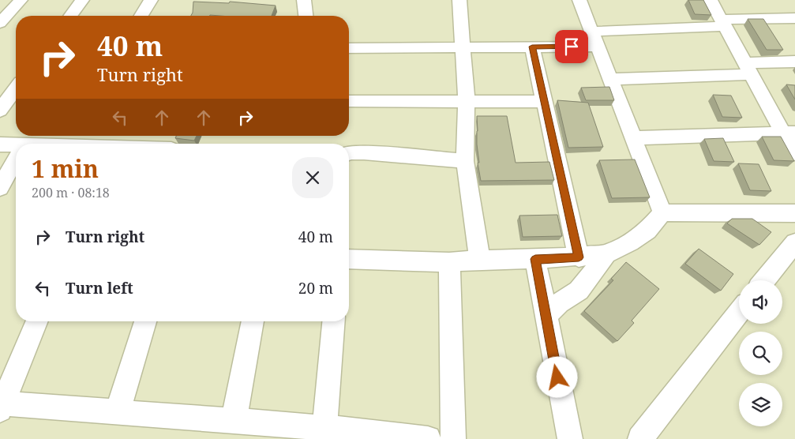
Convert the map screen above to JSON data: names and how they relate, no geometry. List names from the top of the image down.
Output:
{
  "page": {
    "turn": ["40 m", "Turn right"],
    "heading": ["1 min", "200 m · 08:18"],
    "list": [
      {
        "name": "Turn right",
        "value": "40 m"
      },
      {
        "name": "Turn left",
        "value": "20 m"
      }
    ]
  }
}
